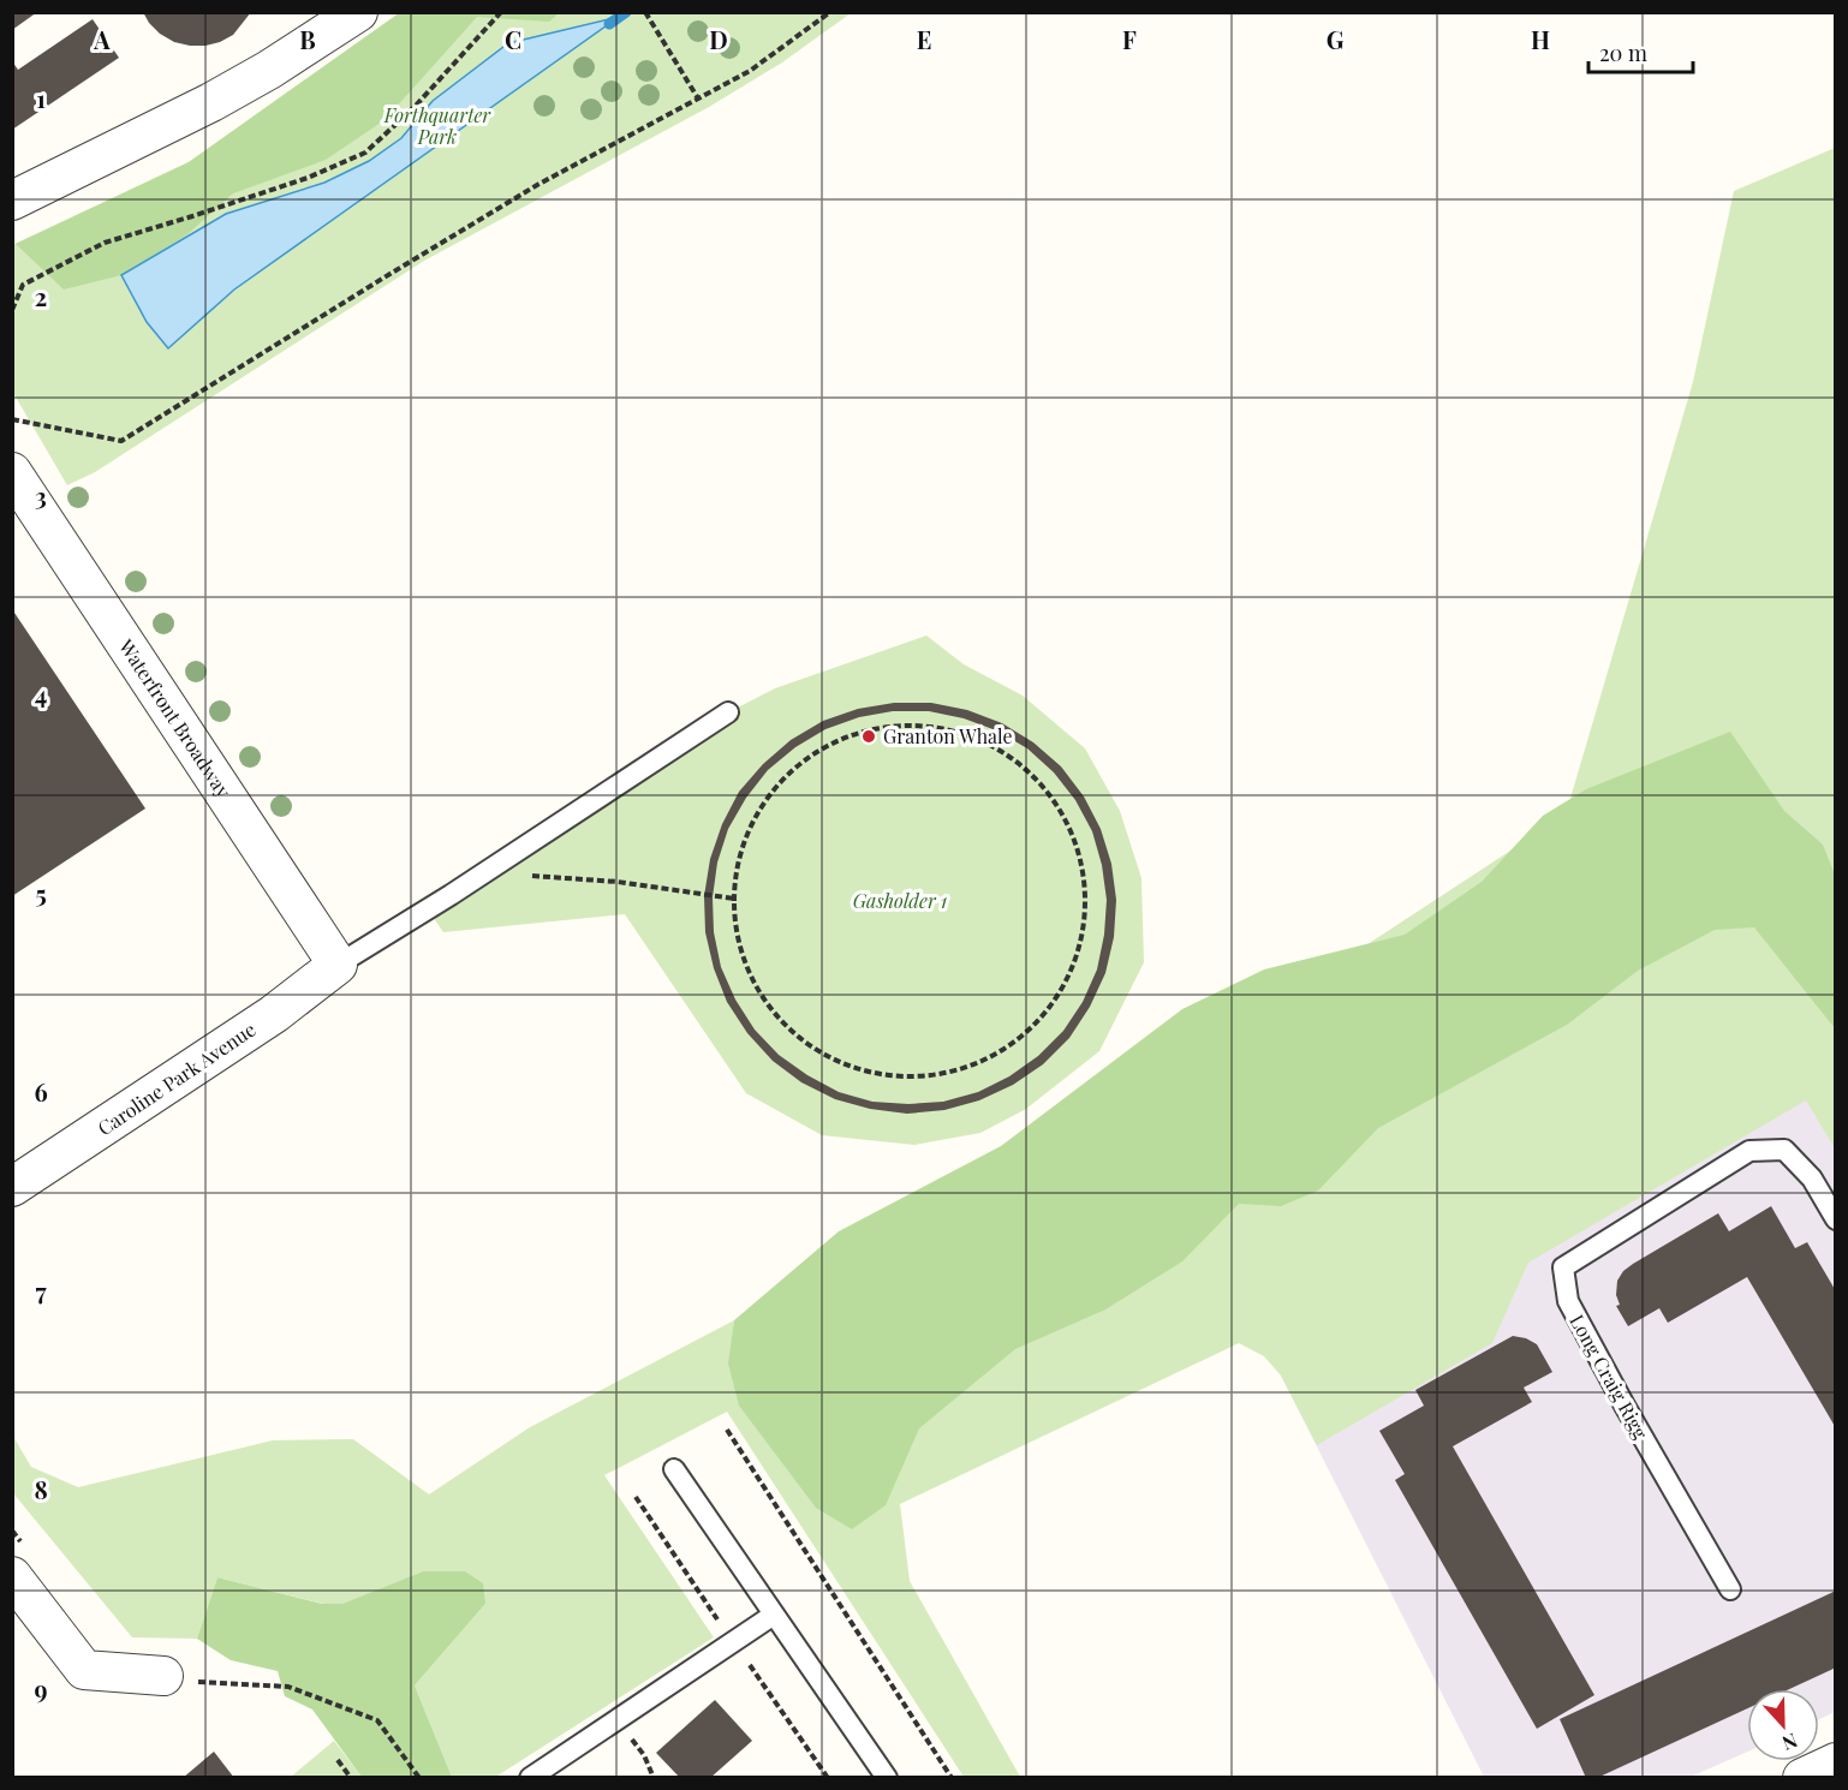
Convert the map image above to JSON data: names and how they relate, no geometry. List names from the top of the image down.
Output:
{
  "streets": {
    "street": ["Waterfront Broadway", "Caroline Park Avenue"],
    "lane": ["Long Craig Rigg"]
  },
  "crossings": [
    ["Waterfront Broadway", "Caroline Park Avenue"]
  ],
  "parks": ["Forthquarter Park", "Gasholder 1"],
  "places": ["Granton Whale"],
  "scale_bar": "20 m",
  "north": "bottom",
  "grid": {
    "columns": [
      "A",
      "B",
      "C",
      "D",
      "E",
      "F",
      "G",
      "H"
    ],
    "rows": [
      "1",
      "2",
      "3",
      "4",
      "5",
      "6",
      "7",
      "8",
      "9"
    ]
  }
}
